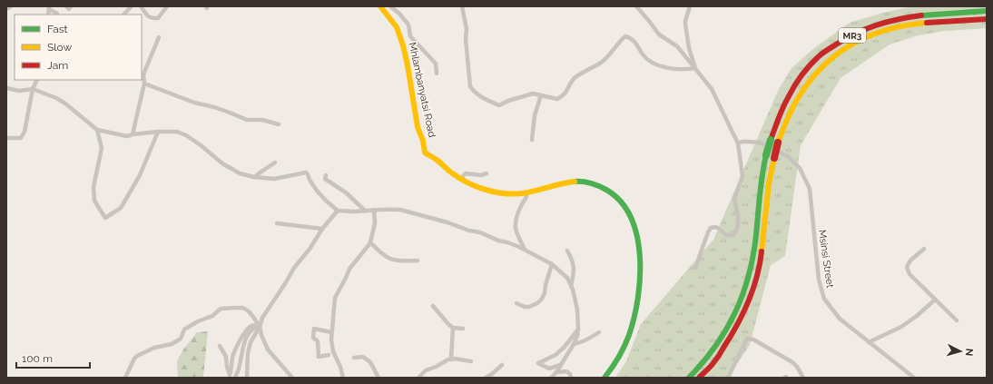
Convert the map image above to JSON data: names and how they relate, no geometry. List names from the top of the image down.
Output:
{
  "streets": {
    "main road": ["MR3", "Mhlambanyatsi Road"],
    "street": ["Msinsi Street"]
  },
  "legend": ["Fast", "Slow", "Jam"],
  "scale_bar": "100 m",
  "north": "right"
}
